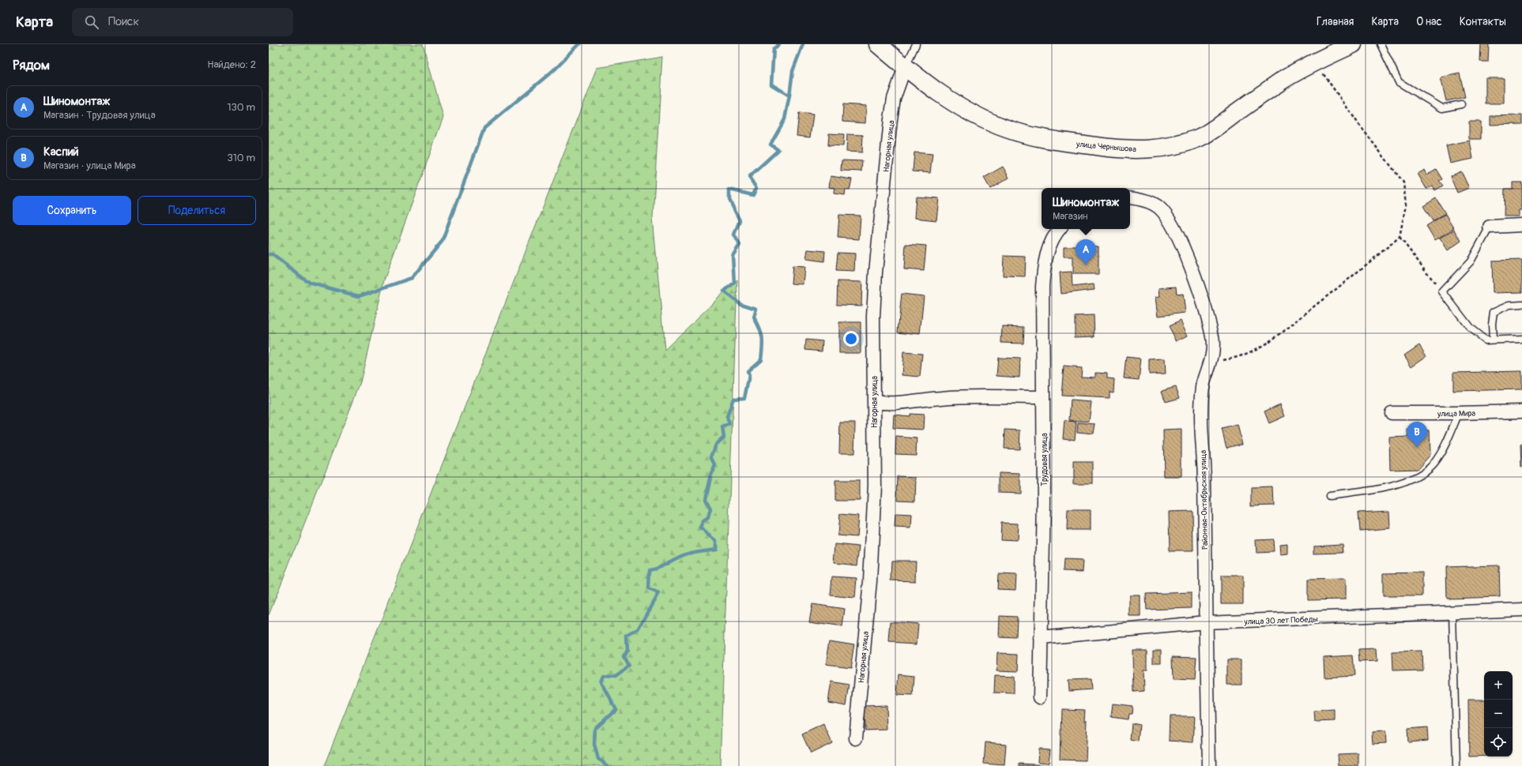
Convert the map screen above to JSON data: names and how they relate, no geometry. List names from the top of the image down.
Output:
{
  "streets": {
    "main road": ["улица Чернышова"],
    "street": [
      "Нагорная улица",
      "улица Мира",
      "Трудовая улица",
      "Районная-Октябрьская улица",
      "улица 30 лет Победы"
    ]
  },
  "crossings": [
    ["Нагорная улица", "улица Чернышова"],
    ["Трудовая улица", "улица 30 лет Победы"],
    ["Районная-Октябрьская улица", "улица 30 лет Победы"]
  ],
  "page": {
    "header": "Карта",
    "search": "Поиск",
    "nav": [
      "Главная",
      "Карта",
      "О нас",
      "Контакты"
    ],
    "heading": ["Рядом", "Найдено: 2"],
    "list": [
      {
        "mark": "A",
        "name": "Шиномонтаж",
        "note": "Магазин · Трудовая улица",
        "value": "130 m"
      },
      {
        "mark": "B",
        "name": "Каспий",
        "note": "Магазин · улица Мира",
        "value": "310 m"
      }
    ],
    "buttons": ["Сохранить", "Поделиться"],
    "popup": ["Шиномонтаж", "Магазин"],
    "pins": ["A", "B"],
    "map_buttons": ["+", "−"]
  }
}
